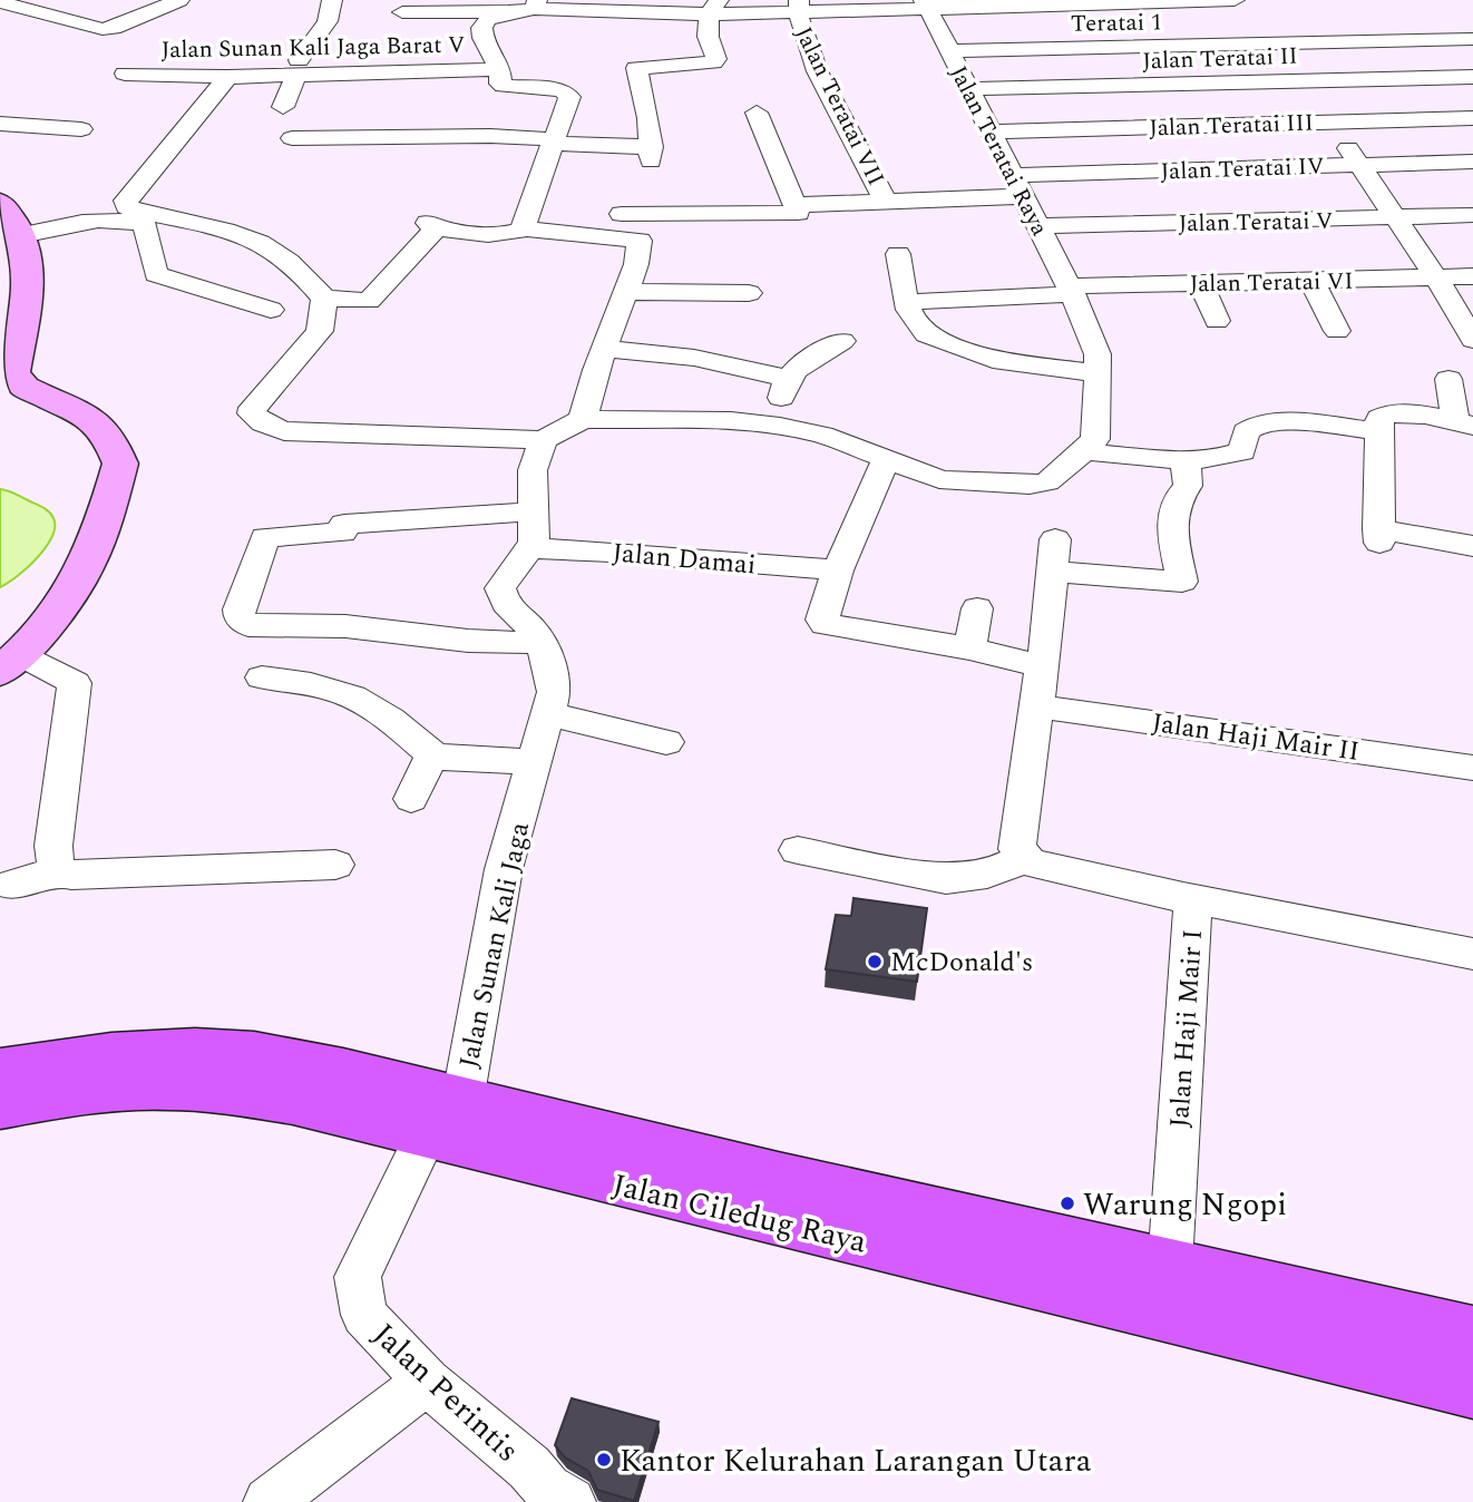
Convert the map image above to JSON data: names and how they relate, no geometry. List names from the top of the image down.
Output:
{
  "streets": {
    "main road": ["Jalan Ciledug Raya"],
    "street": [
      "Teratai 1",
      "Jalan Sunan Kali Jaga Barat V",
      "Jalan Teratai II",
      "Jalan Teratai VII",
      "Jalan Teratai III",
      "Jalan Teratai Raya",
      "Jalan Teratai IV",
      "Jalan Teratai V",
      "Jalan Teratai VI",
      "Jalan Damai",
      "Jalan Haji Mair II",
      "Jalan Sunan Kali Jaga",
      "Jalan Haji Mair I",
      "Jalan Perintis"
    ]
  },
  "crossings": [
    ["Teratai 1", "Jalan Teratai Raya"],
    ["Jalan Teratai II", "Jalan Teratai Raya"],
    ["Jalan Teratai VII", "Jalan Teratai Raya"],
    ["Jalan Teratai VII", "Jalan Teratai IV"],
    ["Jalan Teratai III", "Jalan Teratai Raya"],
    ["Jalan Teratai Raya", "Jalan Teratai IV"],
    ["Jalan Teratai Raya", "Jalan Teratai V"],
    ["Jalan Teratai Raya", "Jalan Teratai VI"],
    ["Jalan Damai", "Jalan Sunan Kali Jaga"],
    ["Jalan Sunan Kali Jaga", "Jalan Ciledug Raya"],
    ["Jalan Sunan Kali Jaga", "Jalan Perintis"],
    ["Jalan Haji Mair I", "Jalan Ciledug Raya"],
    ["Jalan Ciledug Raya", "Jalan Perintis"]
  ],
  "places": ["McDonald's", "Warung Ngopi", "Kantor Kelurahan Larangan Utara"]
}
